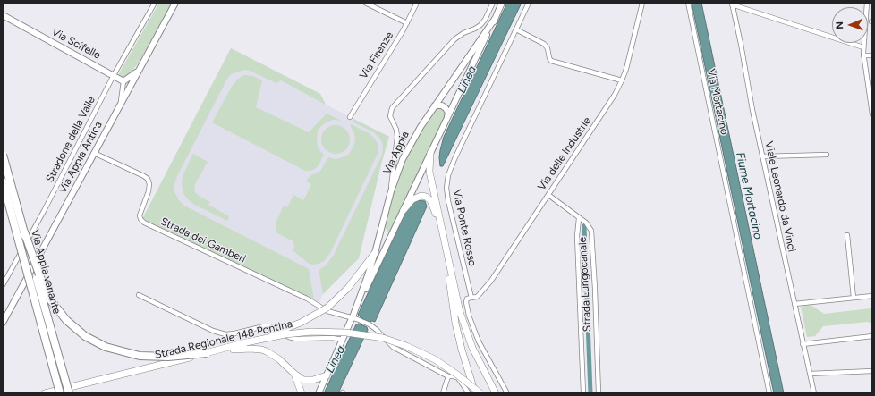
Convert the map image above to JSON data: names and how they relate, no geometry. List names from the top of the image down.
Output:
{
  "streets": {
    "highway": ["Via Appia variante"],
    "main road": [
      "Via Scifelle",
      "Via Appia",
      "Via Appia Antica",
      "Strada Regionale 148 Pontina"
    ],
    "street": [
      "Via Firenze",
      "Via Mortacino",
      "Stradone della Valle",
      "Via delle Industrie",
      "Viale Leonardo da Vinci",
      "Via Ponte Rosso",
      "Strada dei Gamberi",
      "Strada Lungocanale"
    ]
  },
  "crossings": [
    ["Via Scifelle", "Stradone della Valle"],
    ["Via Appia", "Strada dei Gamberi"],
    ["Via delle Industrie", "Via Ponte Rosso"],
    ["Via delle Industrie", "Strada Lungocanale"],
    ["Via Appia Antica", "Strada dei Gamberi"]
  ],
  "water": ["Linea", "Fiume Mortacino"],
  "north": "left"
}
